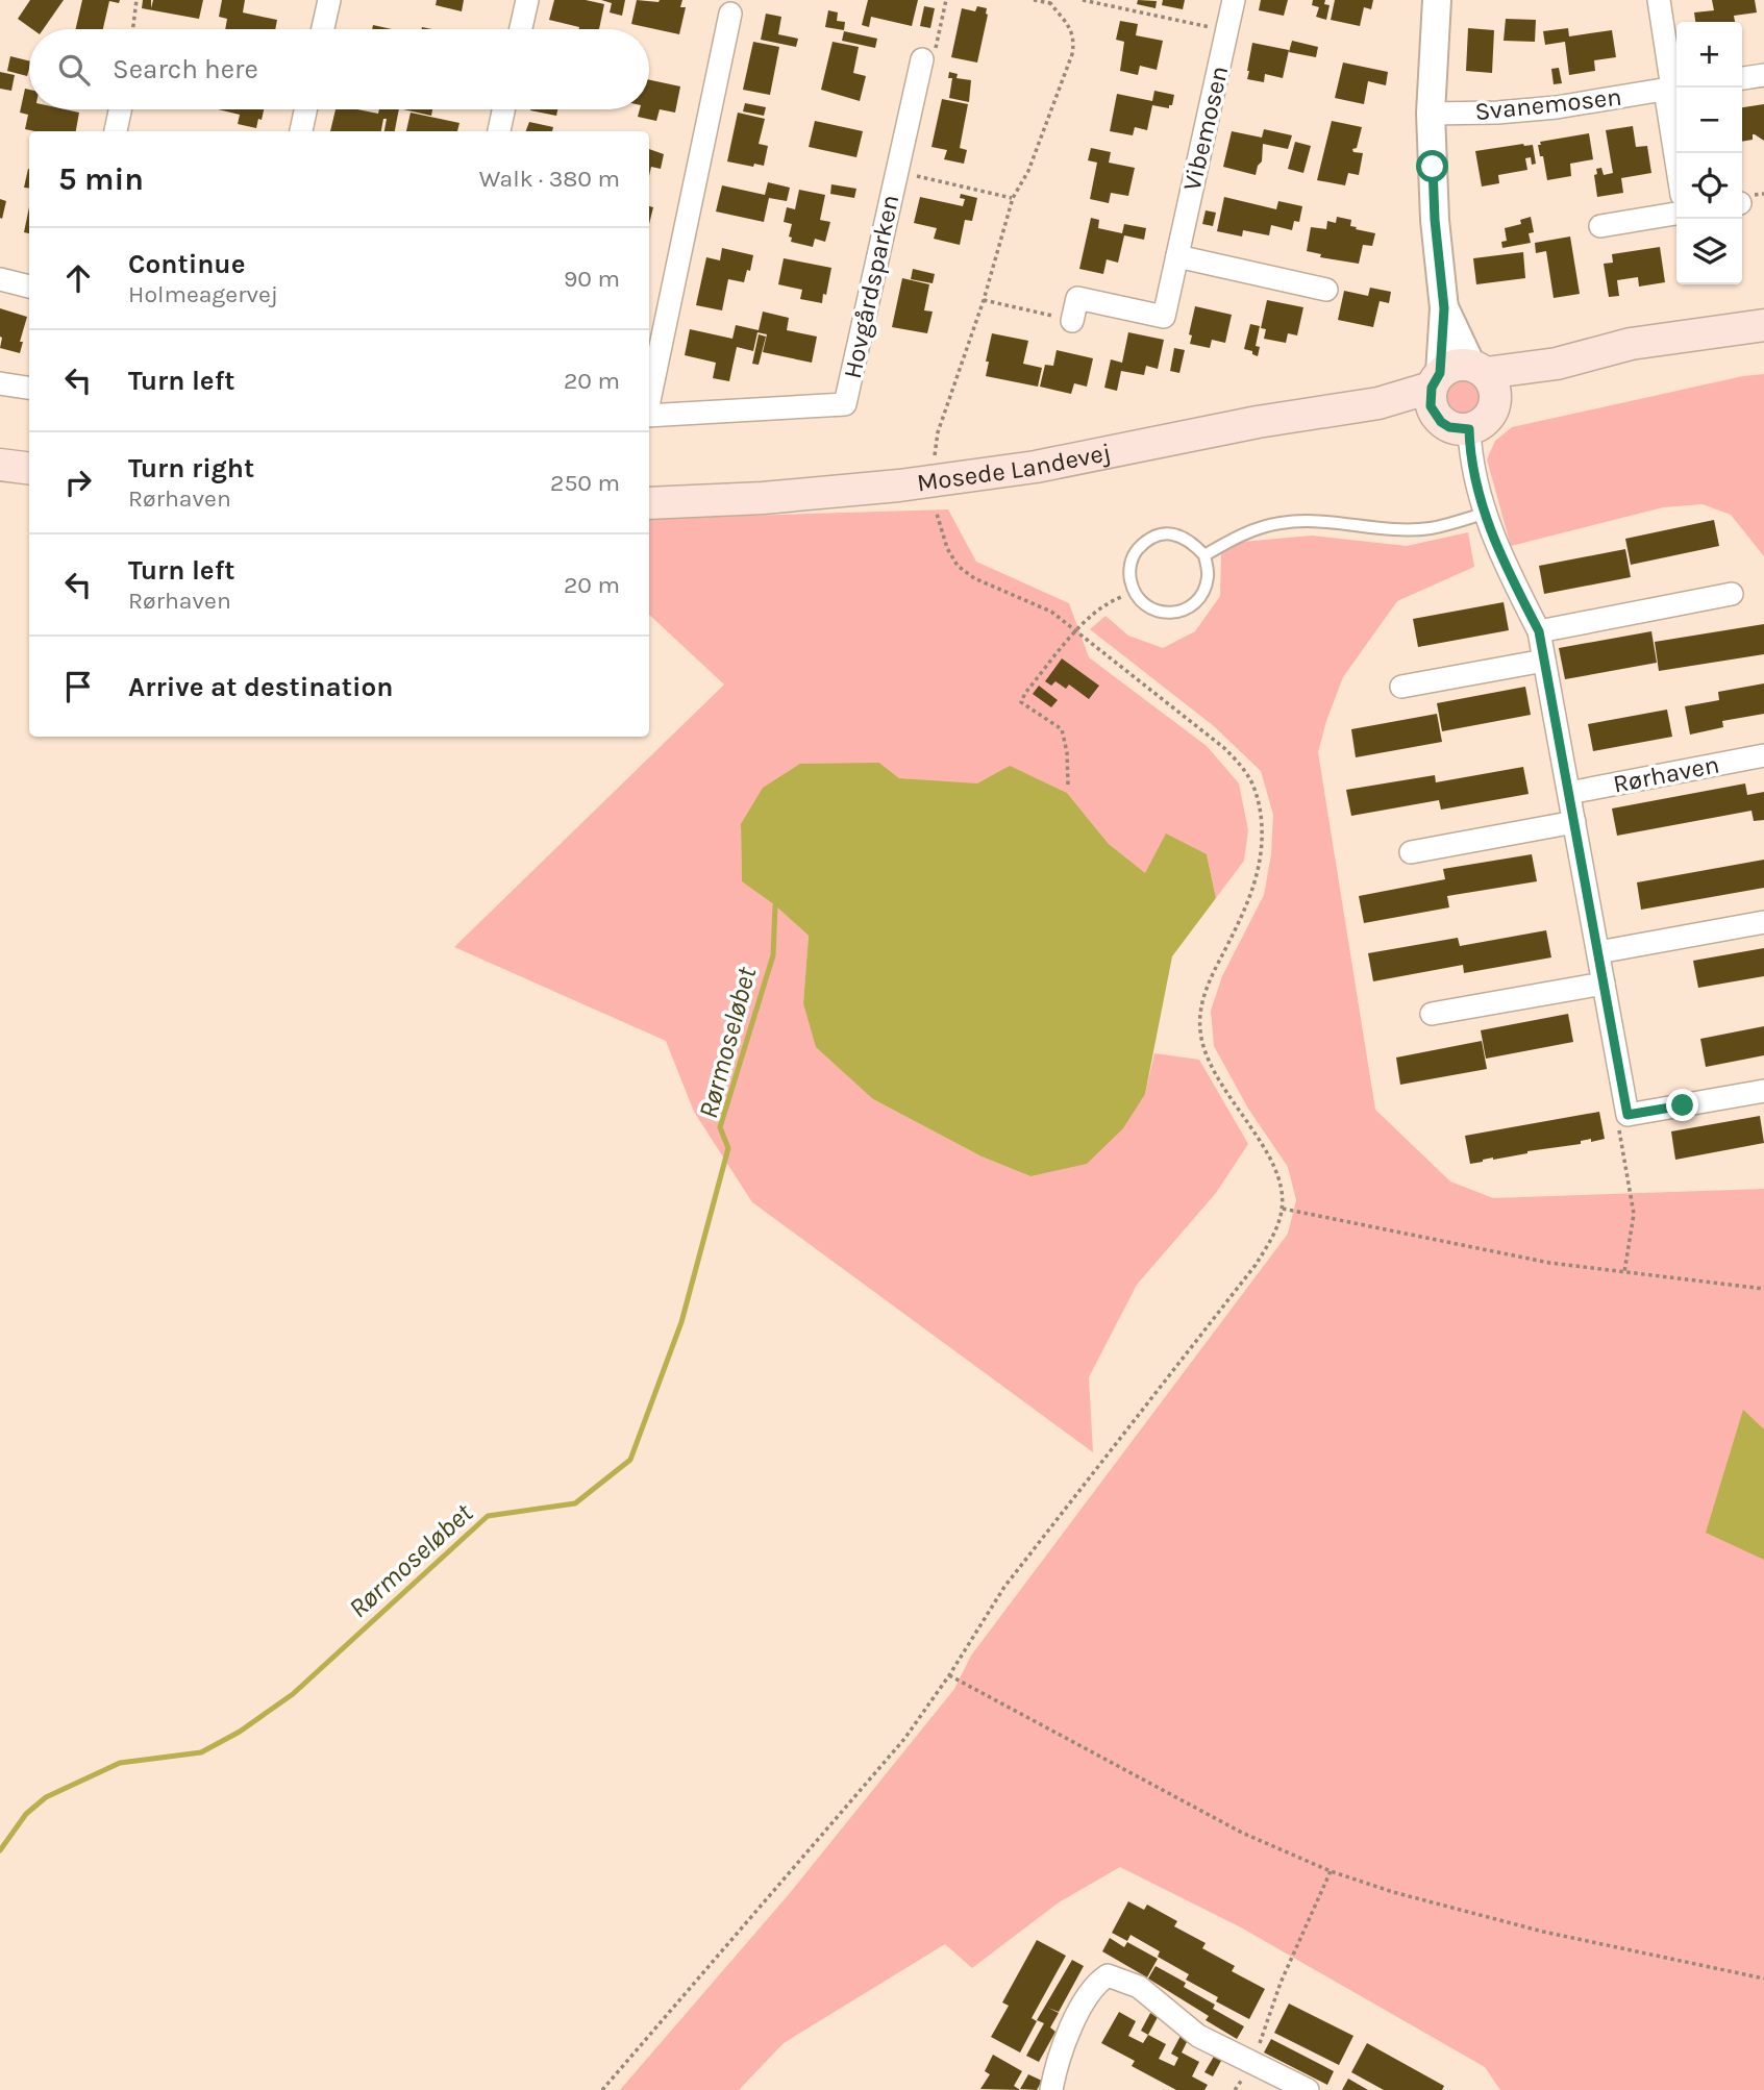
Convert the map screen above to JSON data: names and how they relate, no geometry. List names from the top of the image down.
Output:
{
  "streets": {
    "main road": ["Mosede Landevej"],
    "street": [
      "Svanemosen",
      "Vibemosen",
      "Hovgårdsparken",
      "Rørhaven"
    ]
  },
  "water": ["Rørmoseløbet"],
  "page": {
    "map_buttons": ["+", "−"],
    "search": "Search here",
    "heading": ["5 min", "Walk · 380 m"],
    "list": [
      ["Continue", "Holmeagervej", "90 m"],
      ["Turn left", "20 m"],
      ["Turn right", "Rørhaven", "250 m"],
      ["Turn left", "Rørhaven", "20 m"],
      "Arrive at destination"
    ]
  }
}
